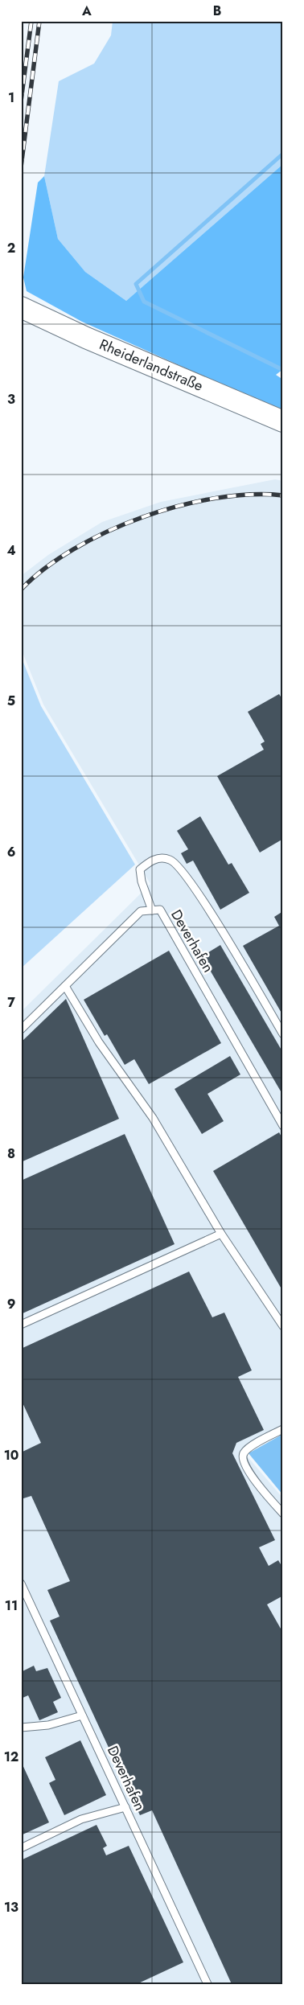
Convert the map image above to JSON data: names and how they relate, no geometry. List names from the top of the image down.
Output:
{
  "streets": {
    "main road": ["Rheiderlandstraße"],
    "lane": ["Deverhafen"]
  },
  "grid": {
    "columns": ["A", "B"],
    "rows": [
      "1",
      "2",
      "3",
      "4",
      "5",
      "6",
      "7",
      "8",
      "9",
      "10",
      "11",
      "12",
      "13"
    ]
  }
}
